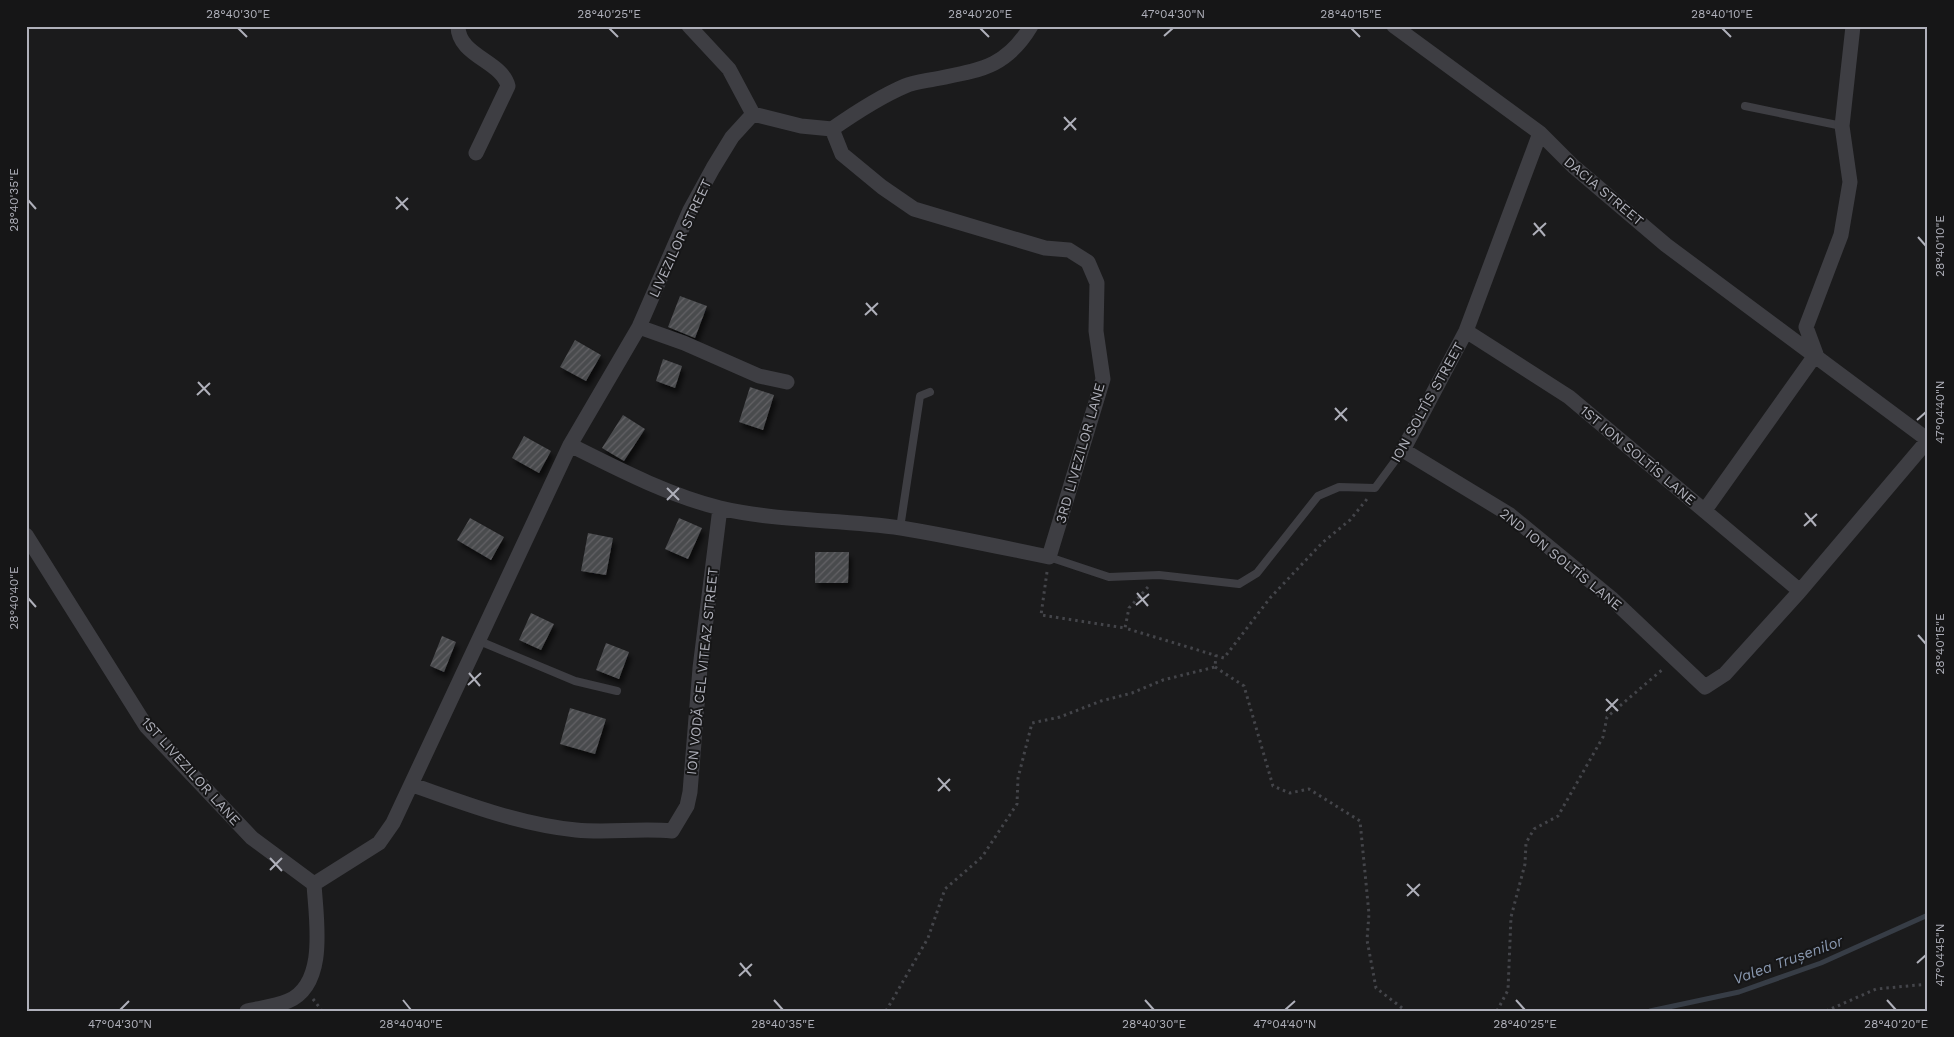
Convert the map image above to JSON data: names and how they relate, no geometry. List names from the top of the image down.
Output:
{
  "streets": {
    "street": [
      "DACIA STREET",
      "LIVEZILOR STREET",
      "ION SOLTÎS STREET",
      "3RD LIVEZILOR LANE",
      "1ST ION SOLTÎS LANE",
      "2ND ION SOLTÎS LANE",
      "ION VODĂ CEL VITEAZ STREET",
      "1ST LIVEZILOR LANE"
    ]
  },
  "crossings": [
    ["DACIA STREET", "ION SOLTÎS STREET"],
    ["LIVEZILOR STREET", "ION VODĂ CEL VITEAZ STREET"],
    ["LIVEZILOR STREET", "1ST LIVEZILOR LANE"],
    ["ION SOLTÎS STREET", "3RD LIVEZILOR LANE"],
    ["ION SOLTÎS STREET", "1ST ION SOLTÎS LANE"],
    ["ION SOLTÎS STREET", "2ND ION SOLTÎS LANE"],
    ["1ST ION SOLTÎS LANE", "2ND ION SOLTÎS LANE"]
  ],
  "water": ["Valea Trușenilor"],
  "coordinates": [
    "28°40'30\"E",
    "28°40'25\"E",
    "28°40'20\"E",
    "47°04'30\"N",
    "28°40'15\"E",
    "28°40'10\"E",
    "28°40'35\"E",
    "47°04'40\"N",
    "28°40'40\"E",
    "47°04'45\"N"
  ]
}
